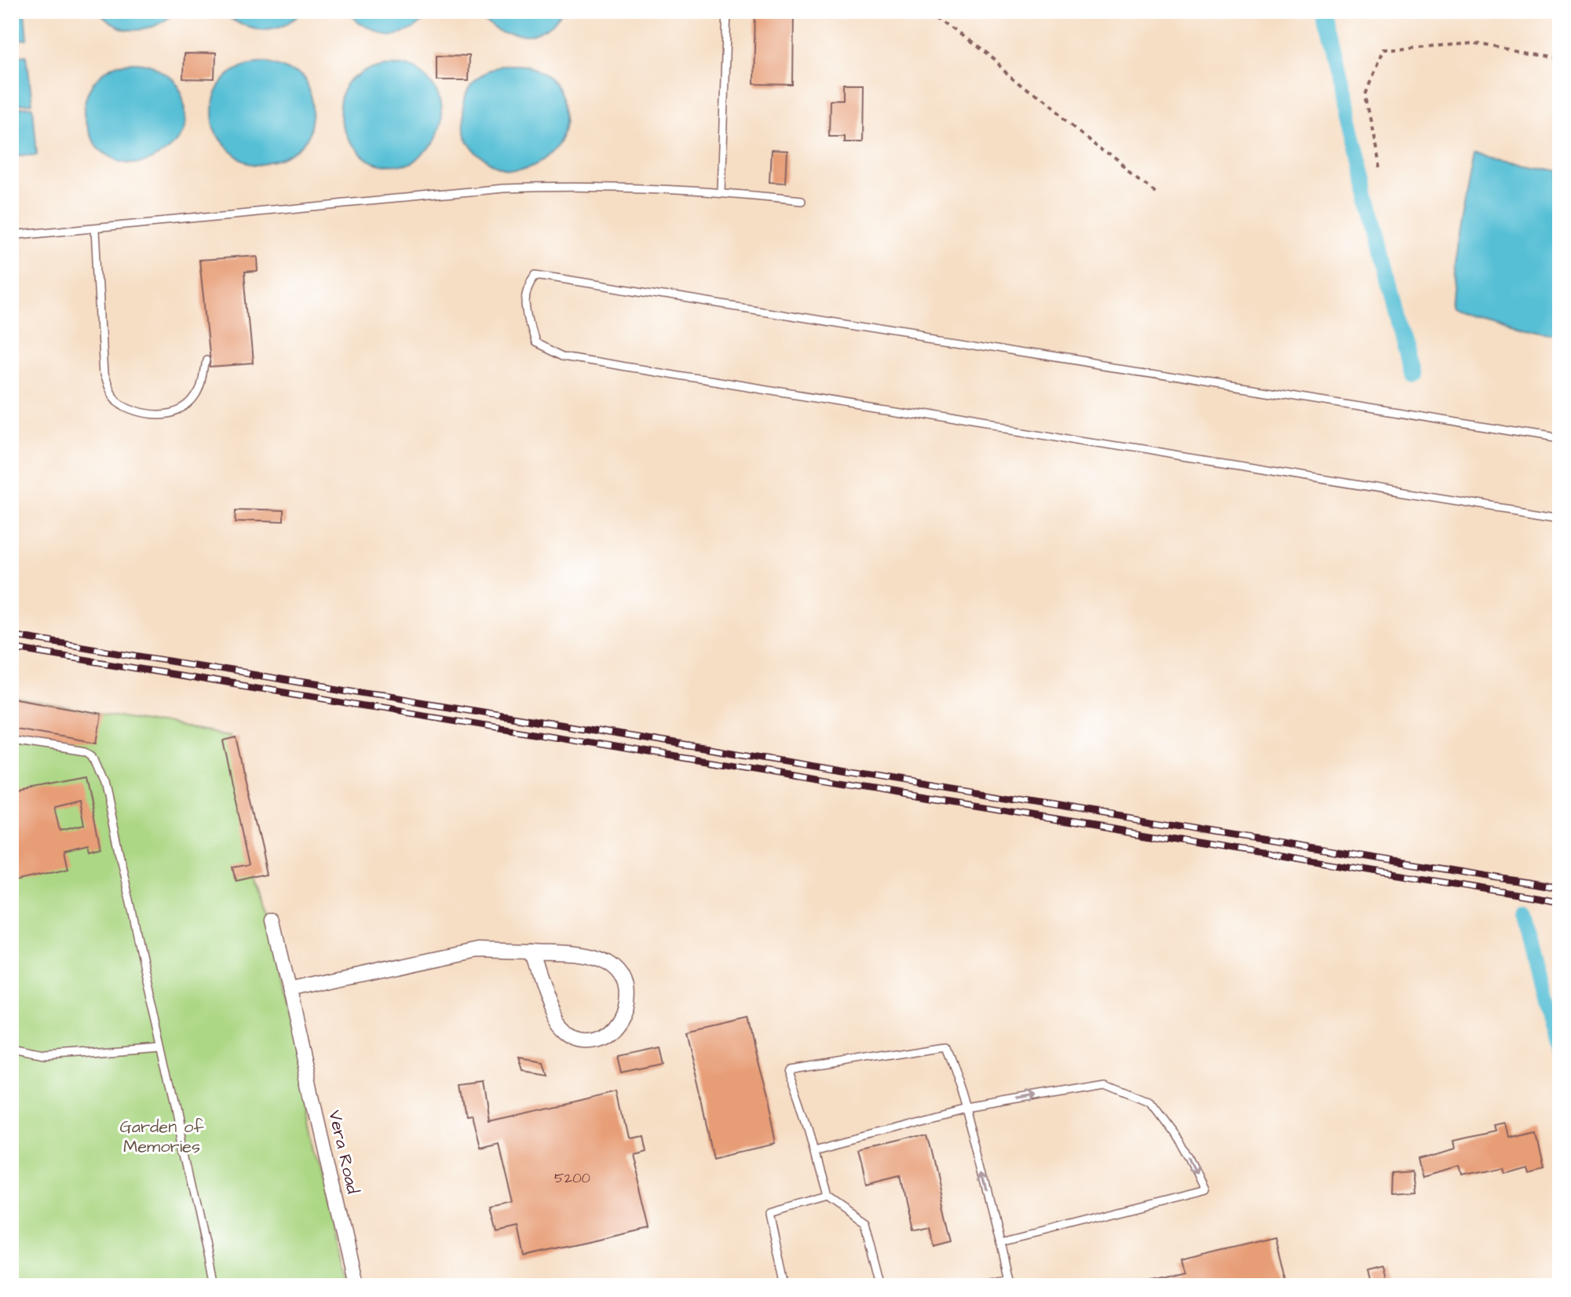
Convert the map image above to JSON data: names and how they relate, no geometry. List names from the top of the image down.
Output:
{
  "streets": {
    "street": ["Vera Road"]
  },
  "parks": ["Garden of Memories"],
  "house_numbers": ["5200"]
}
